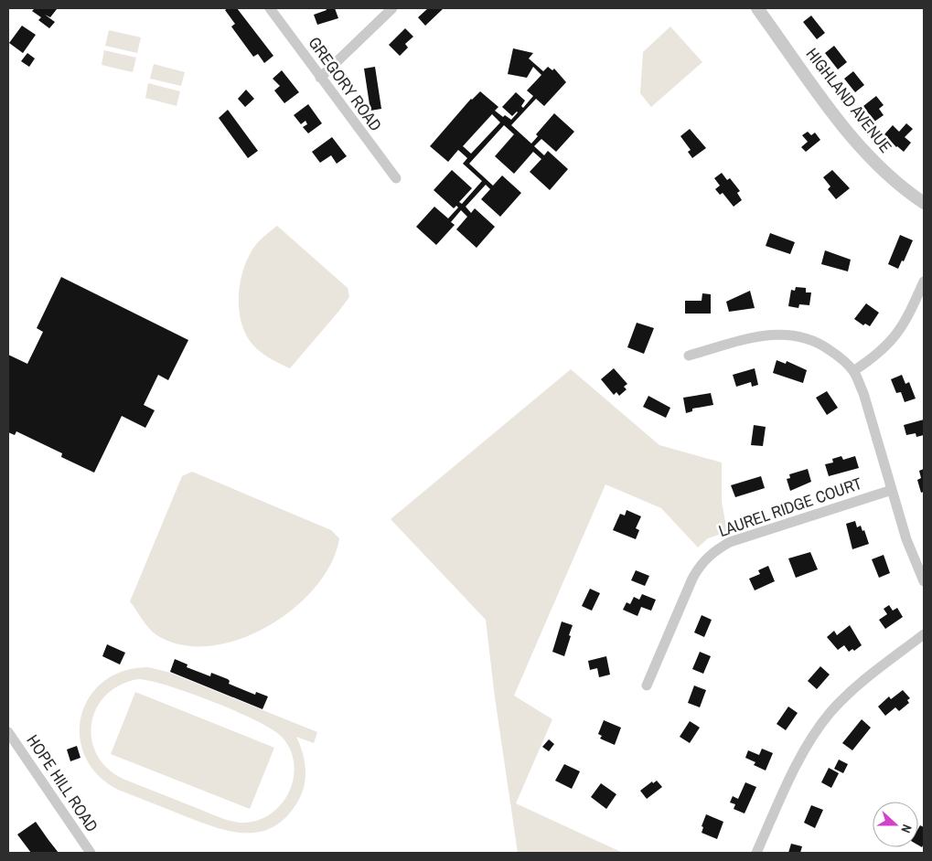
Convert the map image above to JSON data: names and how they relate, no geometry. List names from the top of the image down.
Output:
{
  "streets": {
    "street": [
      "GREGORY ROAD",
      "HIGHLAND AVENUE",
      "LAUREL RIDGE COURT",
      "HOPE HILL ROAD"
    ]
  },
  "north": "right"
}
